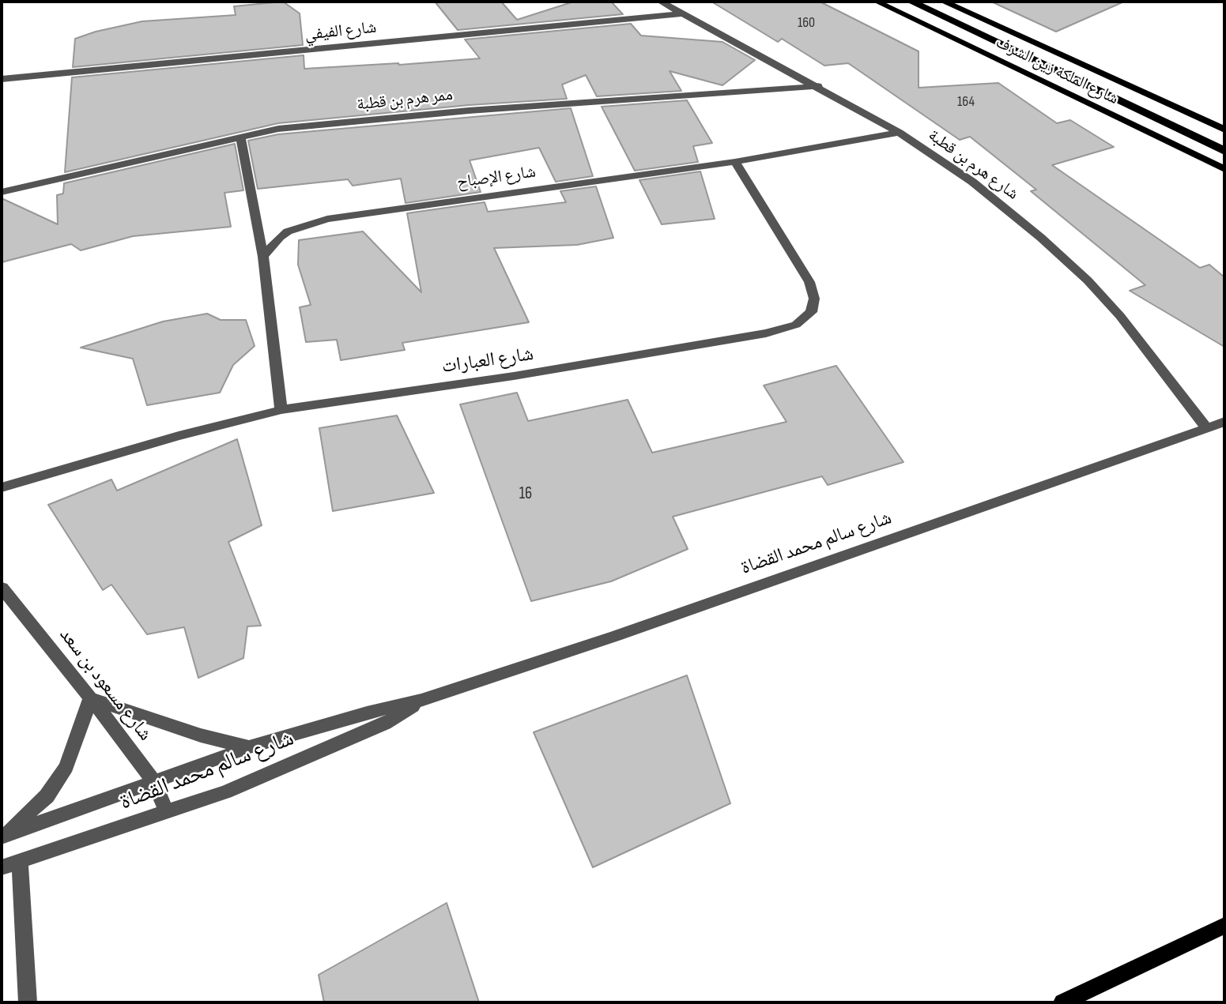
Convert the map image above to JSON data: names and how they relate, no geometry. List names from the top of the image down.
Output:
{
  "streets": {
    "main road": ["شارع الملكة زين الشرف"],
    "street": [
      "شارع الفيفي",
      "ممر هرم بن قطبة",
      "شارع هرم بن قطبة",
      "شارع الإصباح",
      "شارع العبارات",
      "شارع سالم محمد القضاة",
      "شارع مسعود بن سعد"
    ]
  },
  "crossings": [
    ["شارع الفيفي", "شارع هرم بن قطبة"],
    ["ممر هرم بن قطبة", "شارع هرم بن قطبة"],
    ["شارع هرم بن قطبة", "شارع الإصباح"],
    ["شارع هرم بن قطبة", "شارع سالم محمد القضاة"],
    ["شارع الإصباح", "شارع العبارات"],
    ["شارع سالم محمد القضاة", "شارع مسعود بن سعد"]
  ],
  "house_numbers": ["160", "164", "16"]
}
